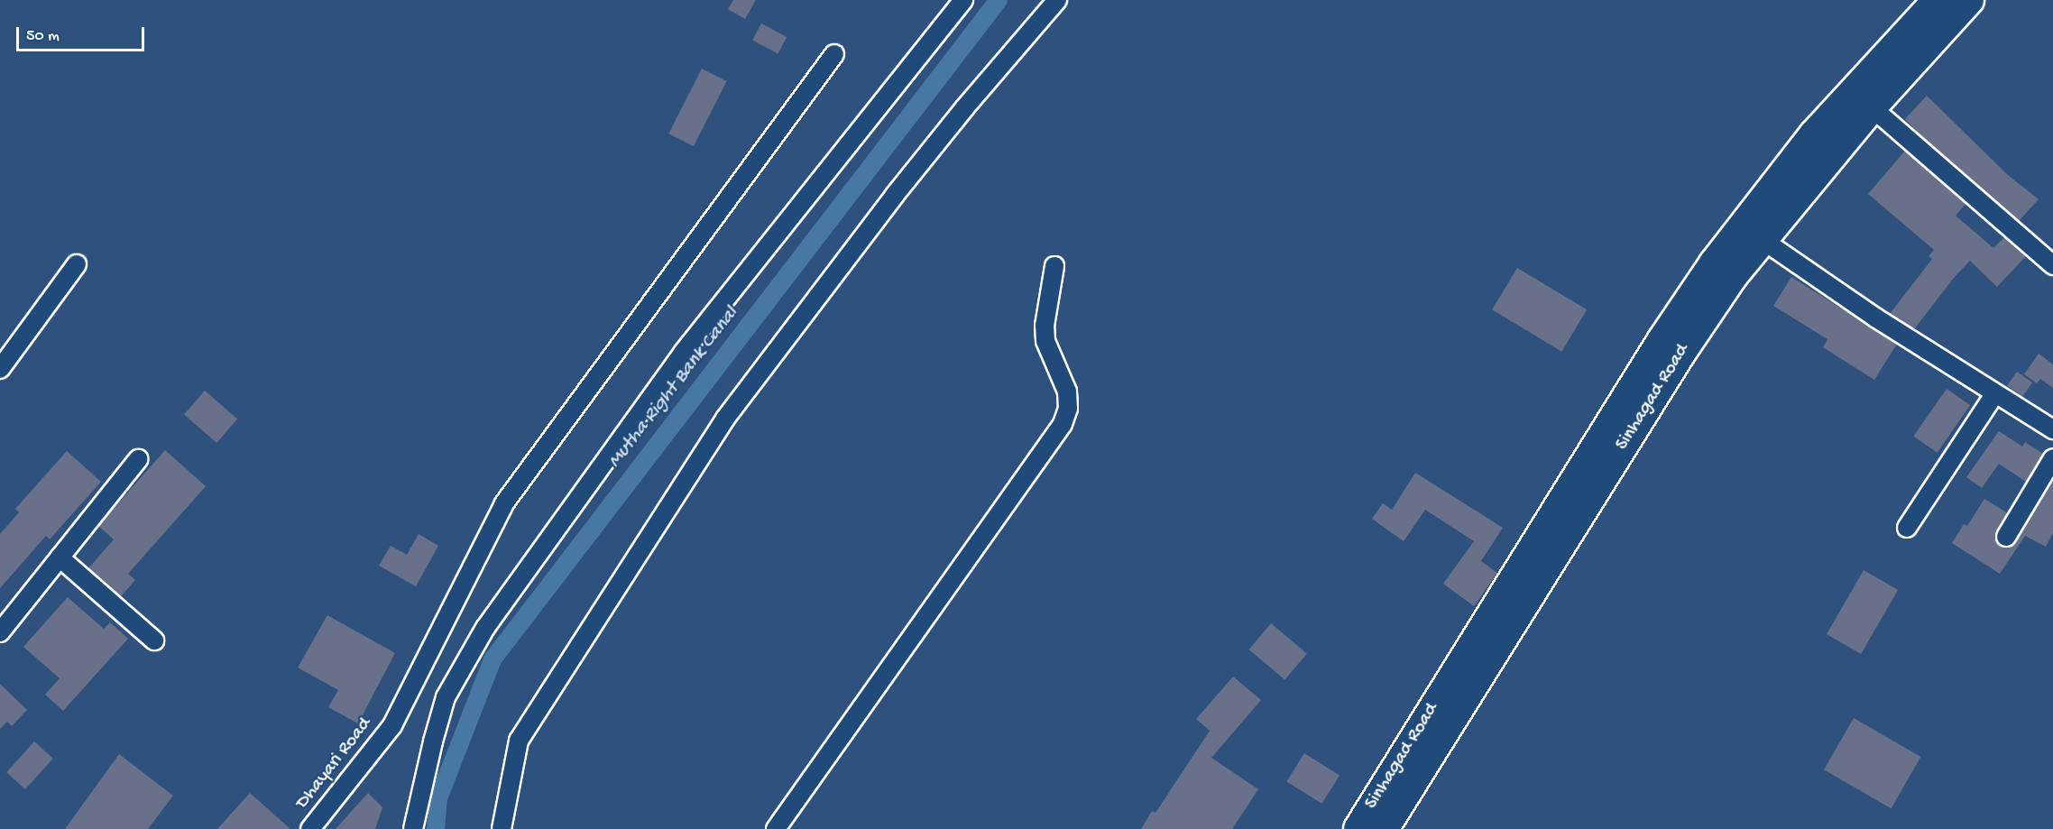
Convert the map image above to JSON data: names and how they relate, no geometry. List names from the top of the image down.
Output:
{
  "streets": {
    "main road": ["Sinhagad Road"],
    "street": ["Dhayari Road"]
  },
  "water": ["Mutha Right Bank Canal"],
  "scale_bar": "50 m"
}
